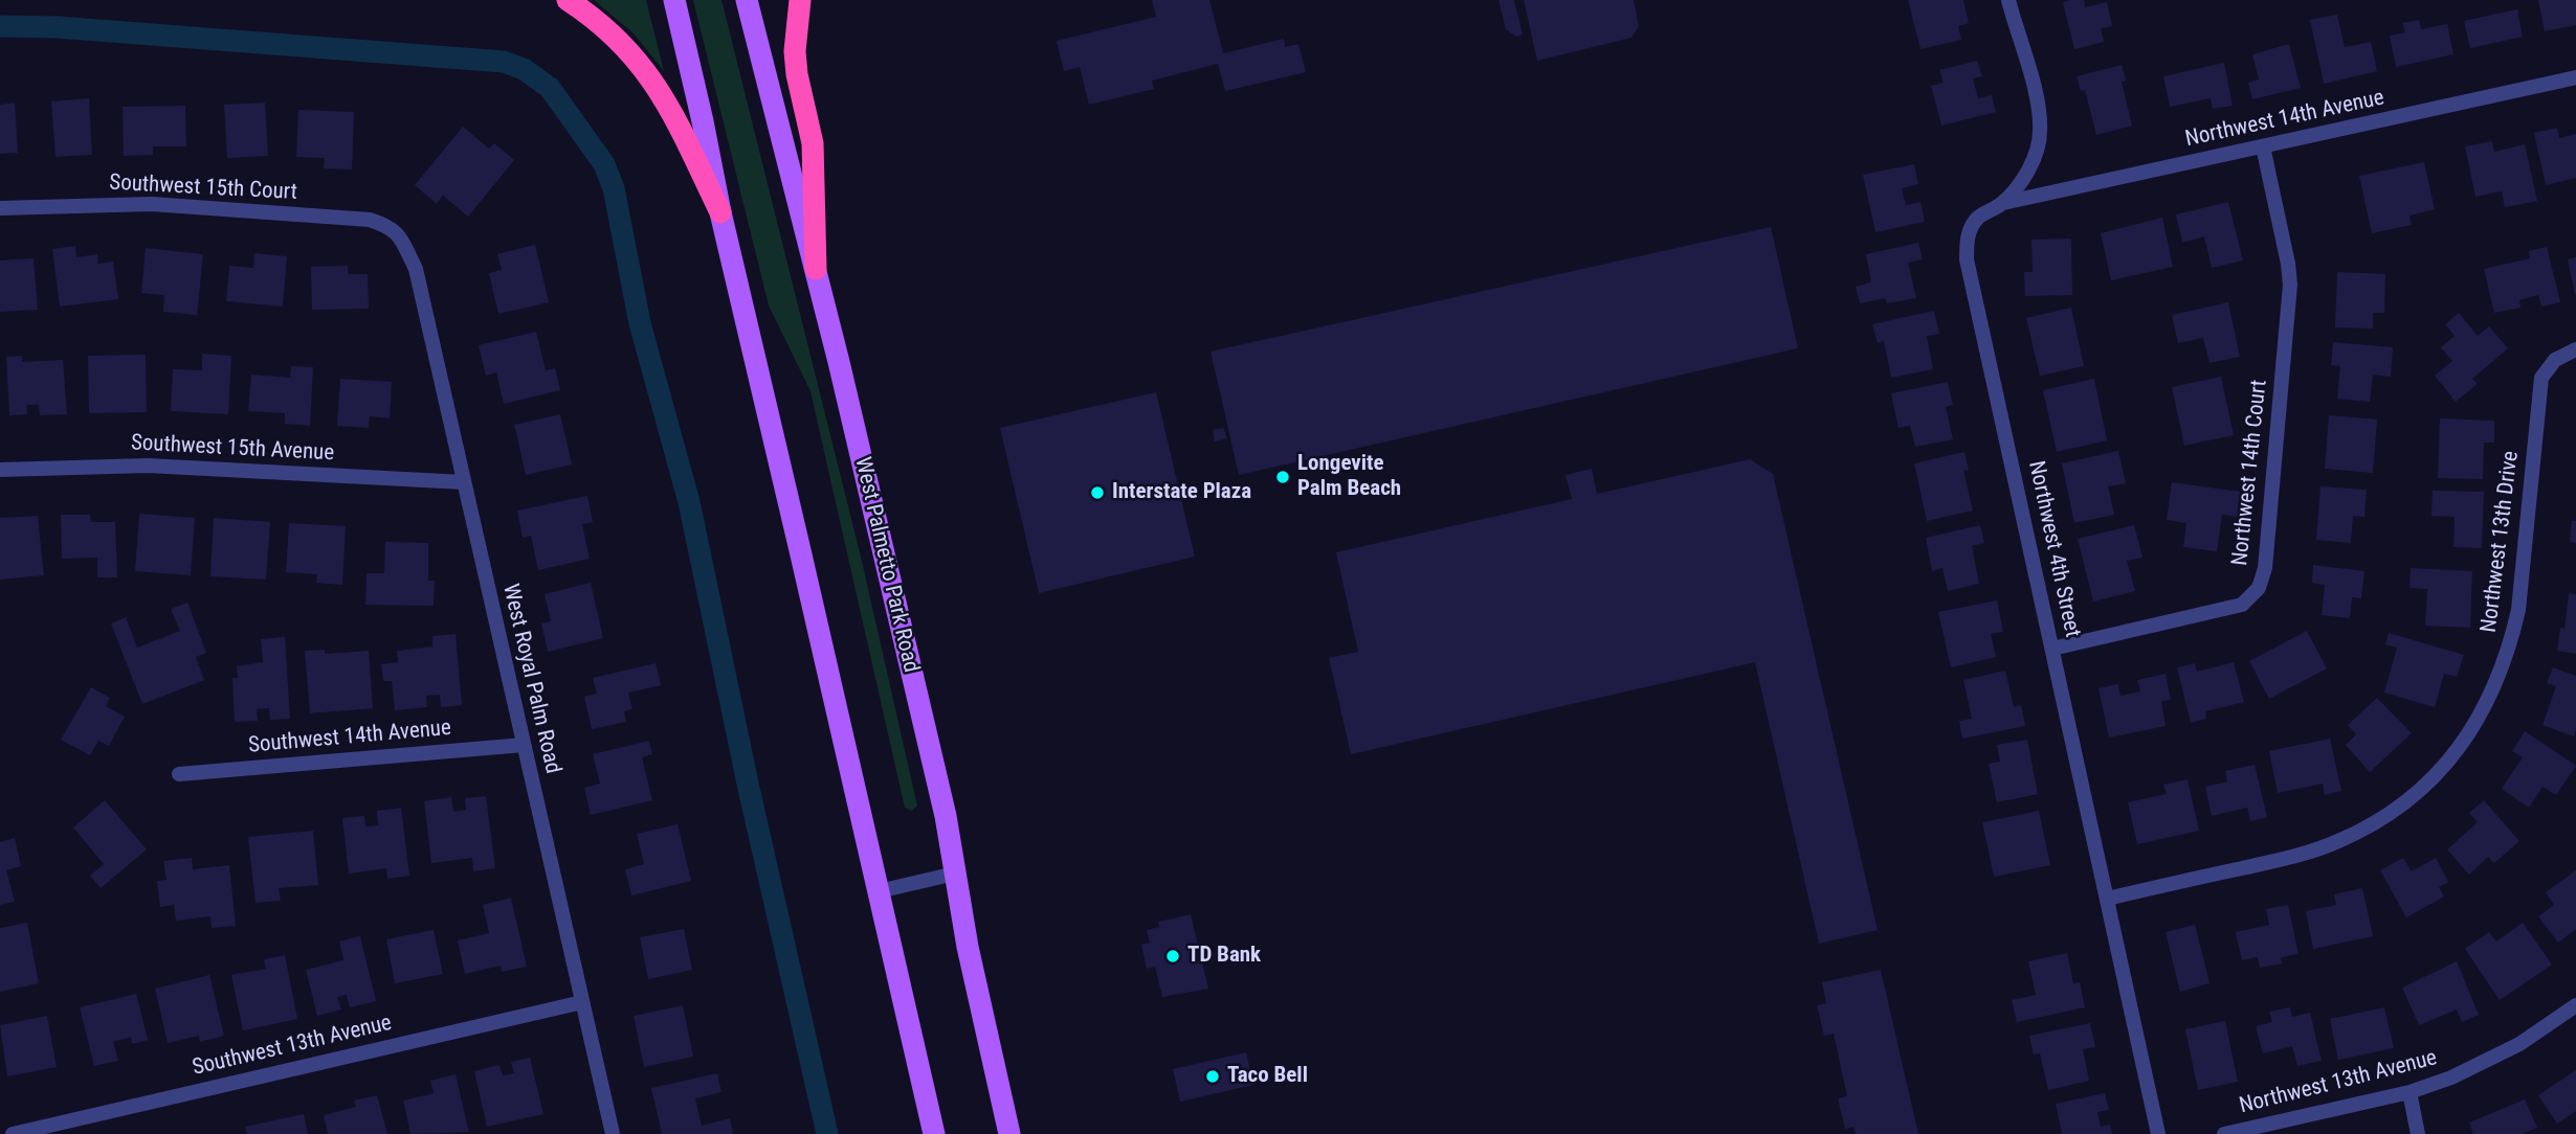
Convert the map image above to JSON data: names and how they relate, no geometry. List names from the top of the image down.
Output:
{
  "streets": {
    "main road": ["West Palmetto Park Road"],
    "street": [
      "Northwest 14th Avenue",
      "Southwest 15th Court",
      "Southwest 15th Avenue",
      "Northwest 14th Court",
      "Northwest 13th Drive",
      "Northwest 4th Street",
      "West Royal Palm Road",
      "Southwest 14th Avenue",
      "Southwest 13th Avenue",
      "Northwest 13th Avenue"
    ]
  },
  "crossings": [
    ["Northwest 14th Avenue", "Northwest 14th Court"],
    ["Northwest 14th Avenue", "Northwest 4th Street"],
    ["Southwest 15th Court", "West Royal Palm Road"],
    ["Southwest 15th Avenue", "West Royal Palm Road"],
    ["Northwest 14th Court", "Northwest 4th Street"],
    ["Northwest 13th Drive", "Northwest 4th Street"],
    ["West Royal Palm Road", "Southwest 14th Avenue"],
    ["West Royal Palm Road", "Southwest 13th Avenue"]
  ],
  "places": [
    "Longevite Palm Beach",
    "Interstate Plaza",
    "TD Bank",
    "Taco Bell"
  ]
}
